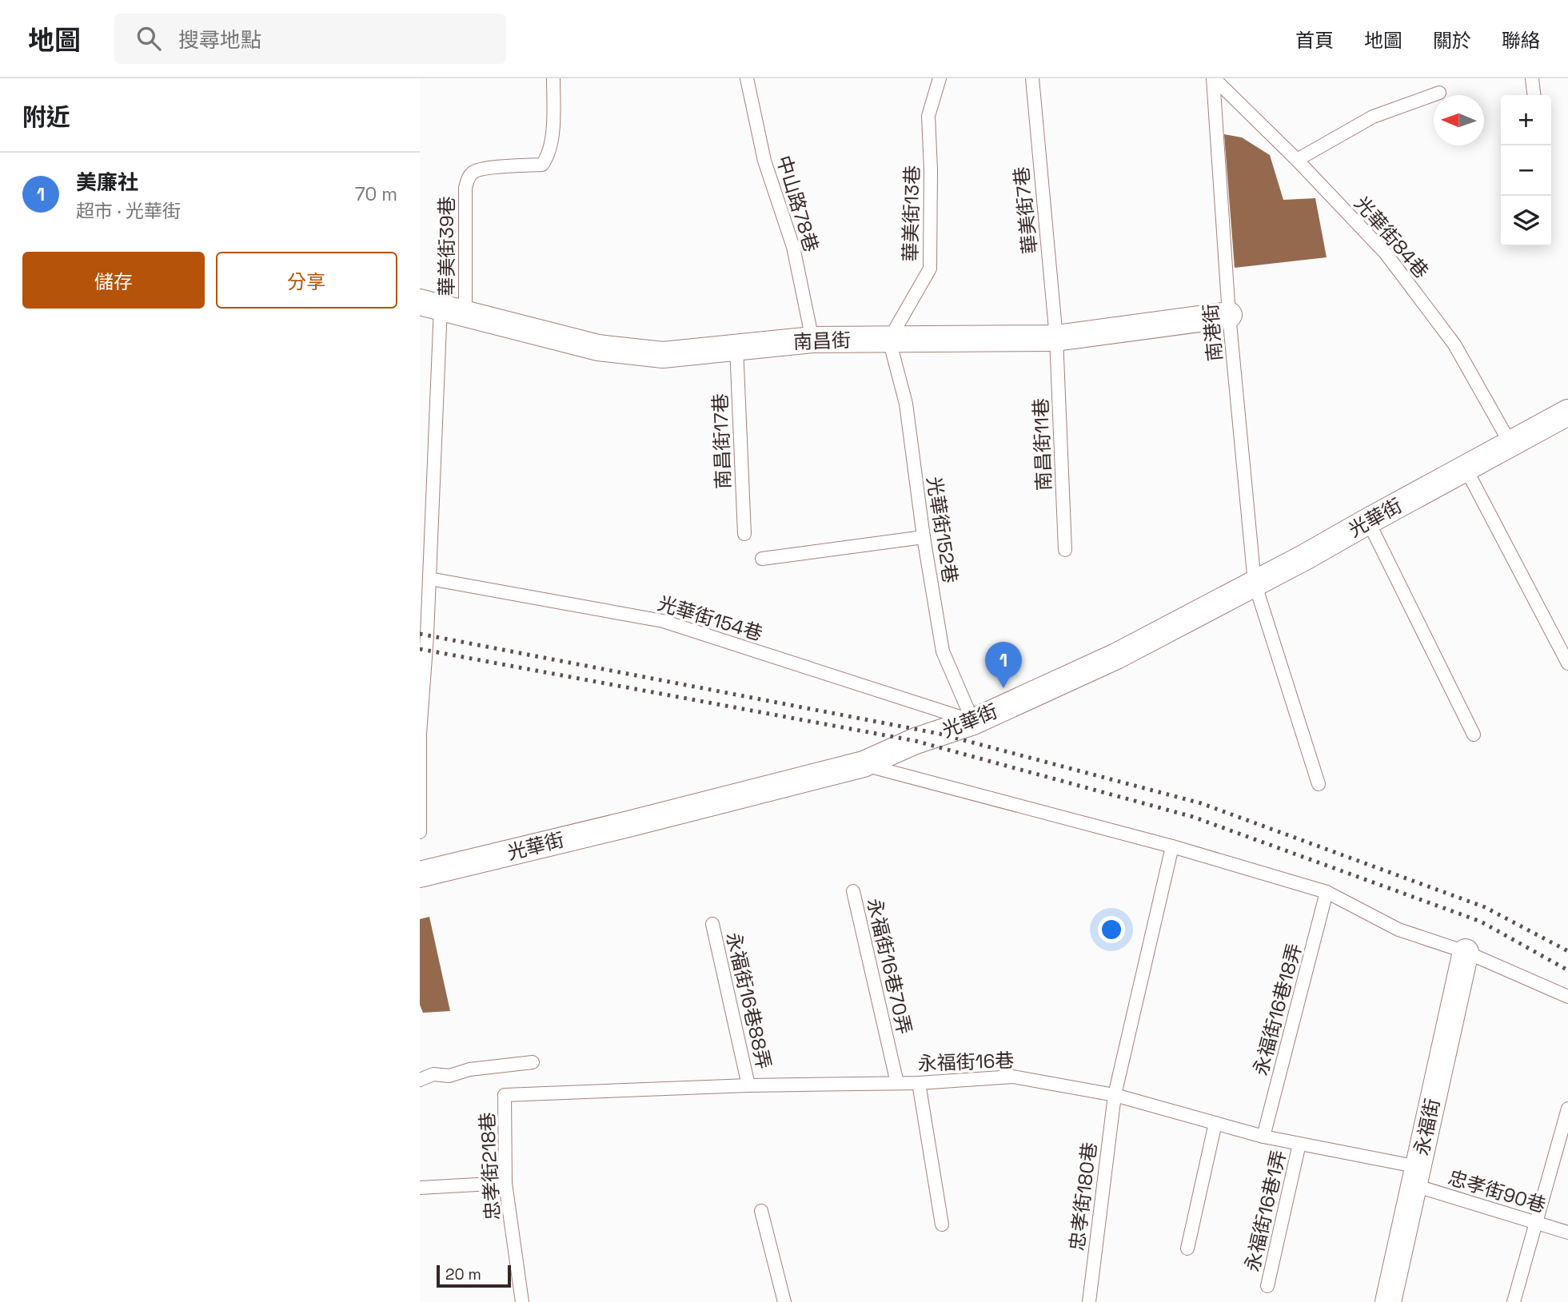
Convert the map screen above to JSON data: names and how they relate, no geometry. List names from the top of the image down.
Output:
{
  "streets": {
    "street": ["南昌街", "光華街", "永福街"],
    "lane": [
      "中山路78巷",
      "華美街7巷",
      "華美街13巷",
      "光華街84巷",
      "華美街39巷",
      "南港街",
      "南昌街17巷",
      "南昌街11巷",
      "光華街152巷",
      "光華街154巷",
      "永福街16巷70弄",
      "永福街16巷88弄",
      "永福街16巷18弄",
      "永福街16巷",
      "忠孝街218巷",
      "忠孝街90巷",
      "忠孝街180巷",
      "永福街16巷1弄"
    ]
  },
  "crossings": [
    ["中山路78巷", "南昌街"],
    ["華美街7巷", "南昌街"],
    ["華美街7巷", "南昌街11巷"],
    ["華美街13巷", "南昌街"],
    ["華美街13巷", "光華街152巷"],
    ["光華街84巷", "南港街"],
    ["光華街84巷", "光華街"],
    ["華美街39巷", "南昌街"],
    ["南港街", "南昌街"],
    ["南港街", "光華街"],
    ["南昌街", "南昌街17巷"],
    ["南昌街", "南昌街11巷"],
    ["南昌街", "光華街152巷"],
    ["光華街", "光華街152巷"],
    ["光華街", "光華街154巷"],
    ["光華街152巷", "光華街154巷"],
    ["永福街16巷70弄", "永福街16巷"],
    ["永福街16巷88弄", "永福街16巷"],
    ["永福街16巷18弄", "永福街16巷"],
    ["永福街16巷", "永福街"],
    ["永福街16巷", "忠孝街218巷"],
    ["永福街16巷", "忠孝街90巷"],
    ["永福街16巷", "忠孝街180巷"],
    ["永福街16巷", "永福街16巷1弄"],
    ["永福街", "忠孝街90巷"]
  ],
  "scale_bar": "20 m",
  "north": "left",
  "page": {
    "header": "地圖",
    "search": "搜尋地點",
    "nav": [
      "首頁",
      "地圖",
      "關於",
      "聯絡"
    ],
    "heading": "附近",
    "map_buttons": ["+", "−"],
    "list": [
      {
        "mark": "1",
        "name": "美廉社",
        "note": "超市 · 光華街",
        "value": "70 m"
      }
    ],
    "buttons": ["儲存", "分享"],
    "pins": "1",
    "scale": "20 m"
  }
}
